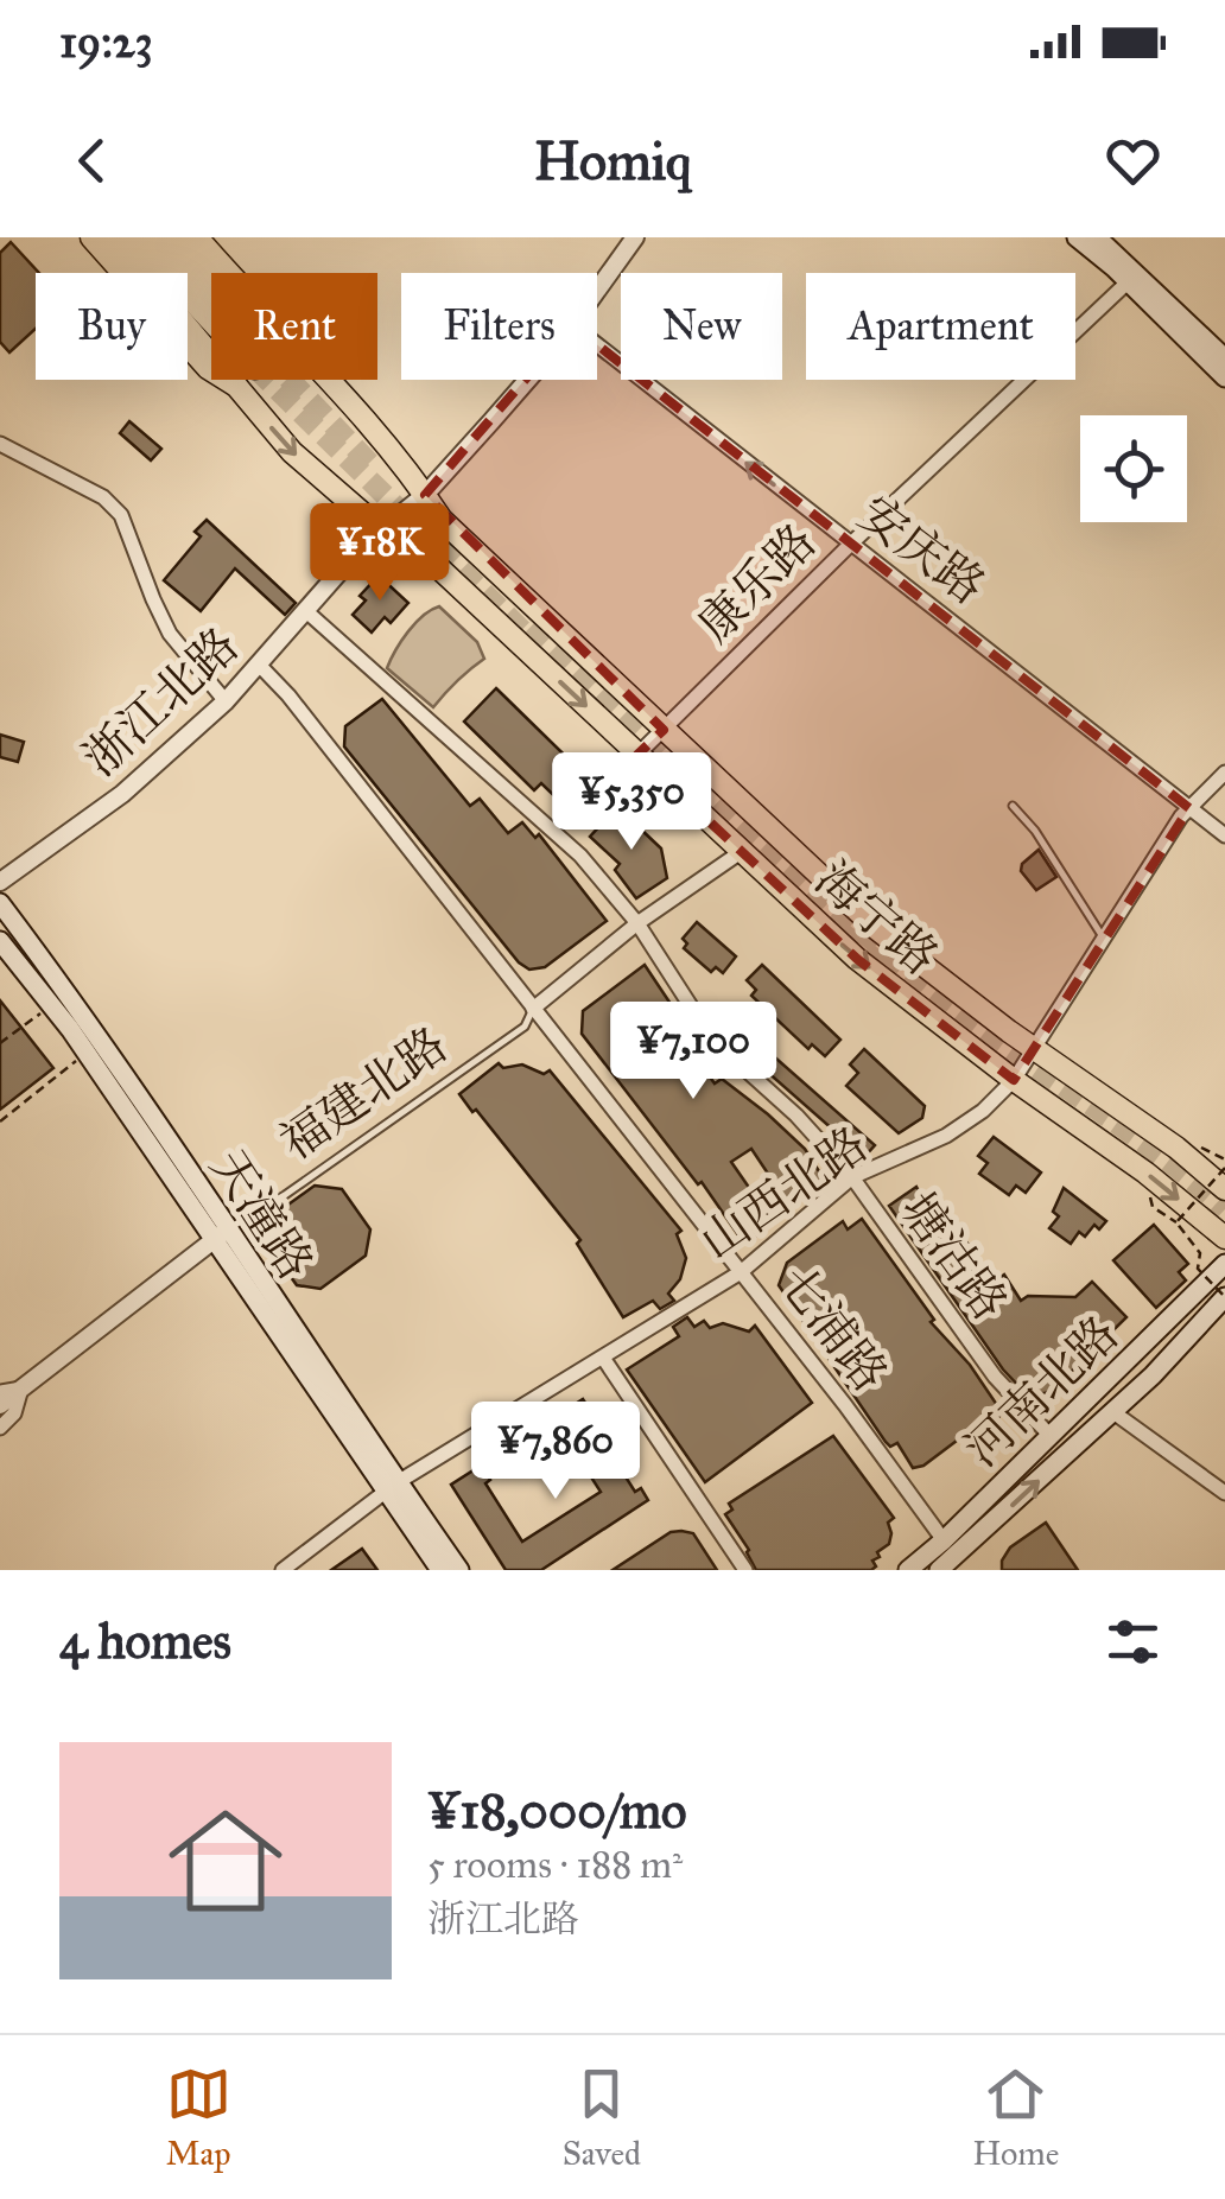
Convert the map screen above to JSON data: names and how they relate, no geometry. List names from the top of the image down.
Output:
{
  "streets": {
    "main road": ["海宁路", "天潼路", "河南北路"],
    "street": [
      "安庆路",
      "康乐路",
      "浙江北路",
      "福建北路",
      "山西北路",
      "塘沽路",
      "七浦路"
    ]
  },
  "crossings": [
    ["安庆路", "康乐路"],
    ["安庆路", "山西北路"],
    ["康乐路", "海宁路"],
    ["浙江北路", "海宁路"],
    ["浙江北路", "塘沽路"],
    ["浙江北路", "七浦路"],
    ["海宁路", "福建北路"],
    ["海宁路", "山西北路"],
    ["福建北路", "天潼路"],
    ["福建北路", "塘沽路"],
    ["福建北路", "七浦路"],
    ["山西北路", "天潼路"],
    ["山西北路", "塘沽路"],
    ["山西北路", "七浦路"],
    ["塘沽路", "河南北路"],
    ["七浦路", "河南北路"]
  ],
  "one_way": ["安庆路"],
  "page": {
    "status": "19:23",
    "header": "Homiq",
    "chip": [
      "Buy",
      "Rent",
      "Filters",
      "New",
      "Apartment"
    ],
    "price": [
      "¥18K",
      "¥5,350",
      "¥7,100",
      "¥7,860"
    ],
    "heading": "4 homes",
    "list": [
      {
        "name": "¥18,000/mo",
        "note": "5 rooms · 188 m² · 浙江北路"
      }
    ],
    "tabs": ["Map", "Saved", "Home"]
  }
}
